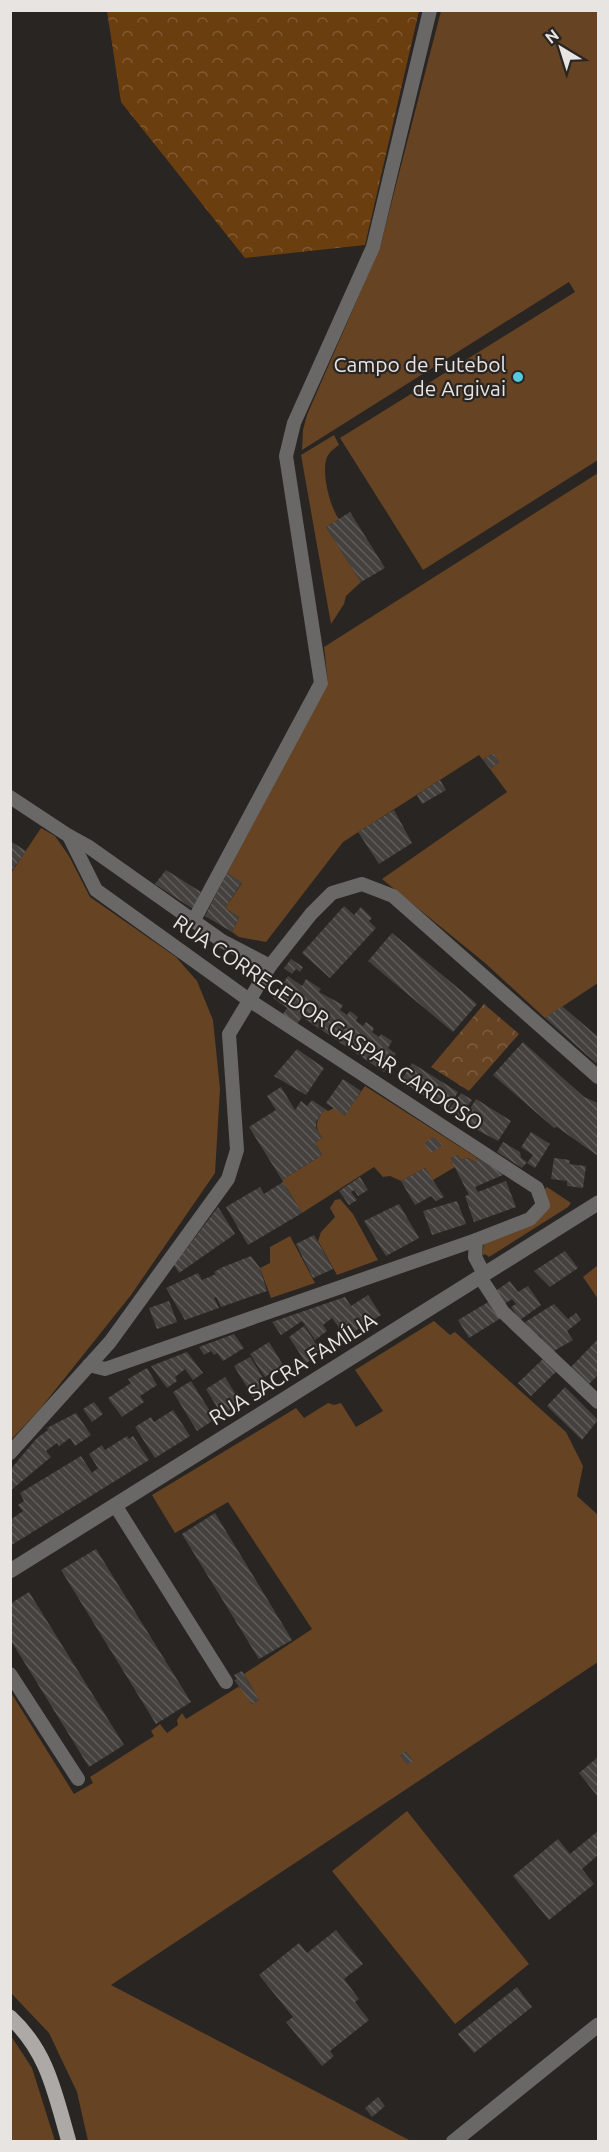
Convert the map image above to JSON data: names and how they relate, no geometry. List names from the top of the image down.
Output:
{
  "streets": {
    "street": ["RUA CORREGEDOR GASPAR CARDOSO", "RUA SACRA FAMÍLIA"]
  },
  "places": ["Campo de Futebol de Argivai"],
  "north": "top left"
}
